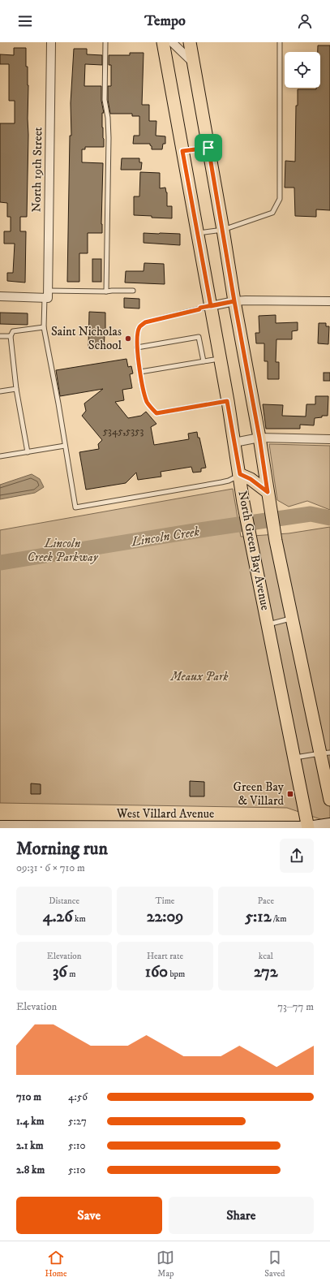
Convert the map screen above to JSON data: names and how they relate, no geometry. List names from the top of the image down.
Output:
{
  "streets": {
    "main road": ["North Green Bay Avenue"],
    "street": ["North 19th Street", "West Villard Avenue"]
  },
  "crossings": [
    ["North Green Bay Avenue", "West Villard Avenue"]
  ],
  "water": ["Lincoln Creek"],
  "parks": ["Lincoln Creek Parkway", "Meaux Park"],
  "places": {
    "other": ["Saint Nicholas School"],
    "transit": ["Green Bay & Villard"]
  },
  "house_numbers": ["5345,5353"],
  "page": {
    "header": "Tempo",
    "heading": ["Morning run", "09:31 · 6 × 710 m"],
    "stats": [
      ["Distance", "4.26 km"],
      ["Time", "22:09"],
      ["Pace", "5:12 /km"],
      ["Elevation", "36 m"],
      ["Heart rate", "160 bpm"],
      ["kcal", "272"]
    ],
    "chart": ["Elevation", "73–77 m"],
    "list": [
      {
        "name": "710 m",
        "note": "4:56"
      },
      {
        "name": "1.4 km",
        "note": "5:27"
      },
      {
        "name": "2.1 km",
        "note": "5:10"
      },
      {
        "name": "2.8 km",
        "note": "5:10"
      }
    ],
    "buttons": ["Save", "Share"],
    "tabs": ["Home", "Map", "Saved"]
  }
}
